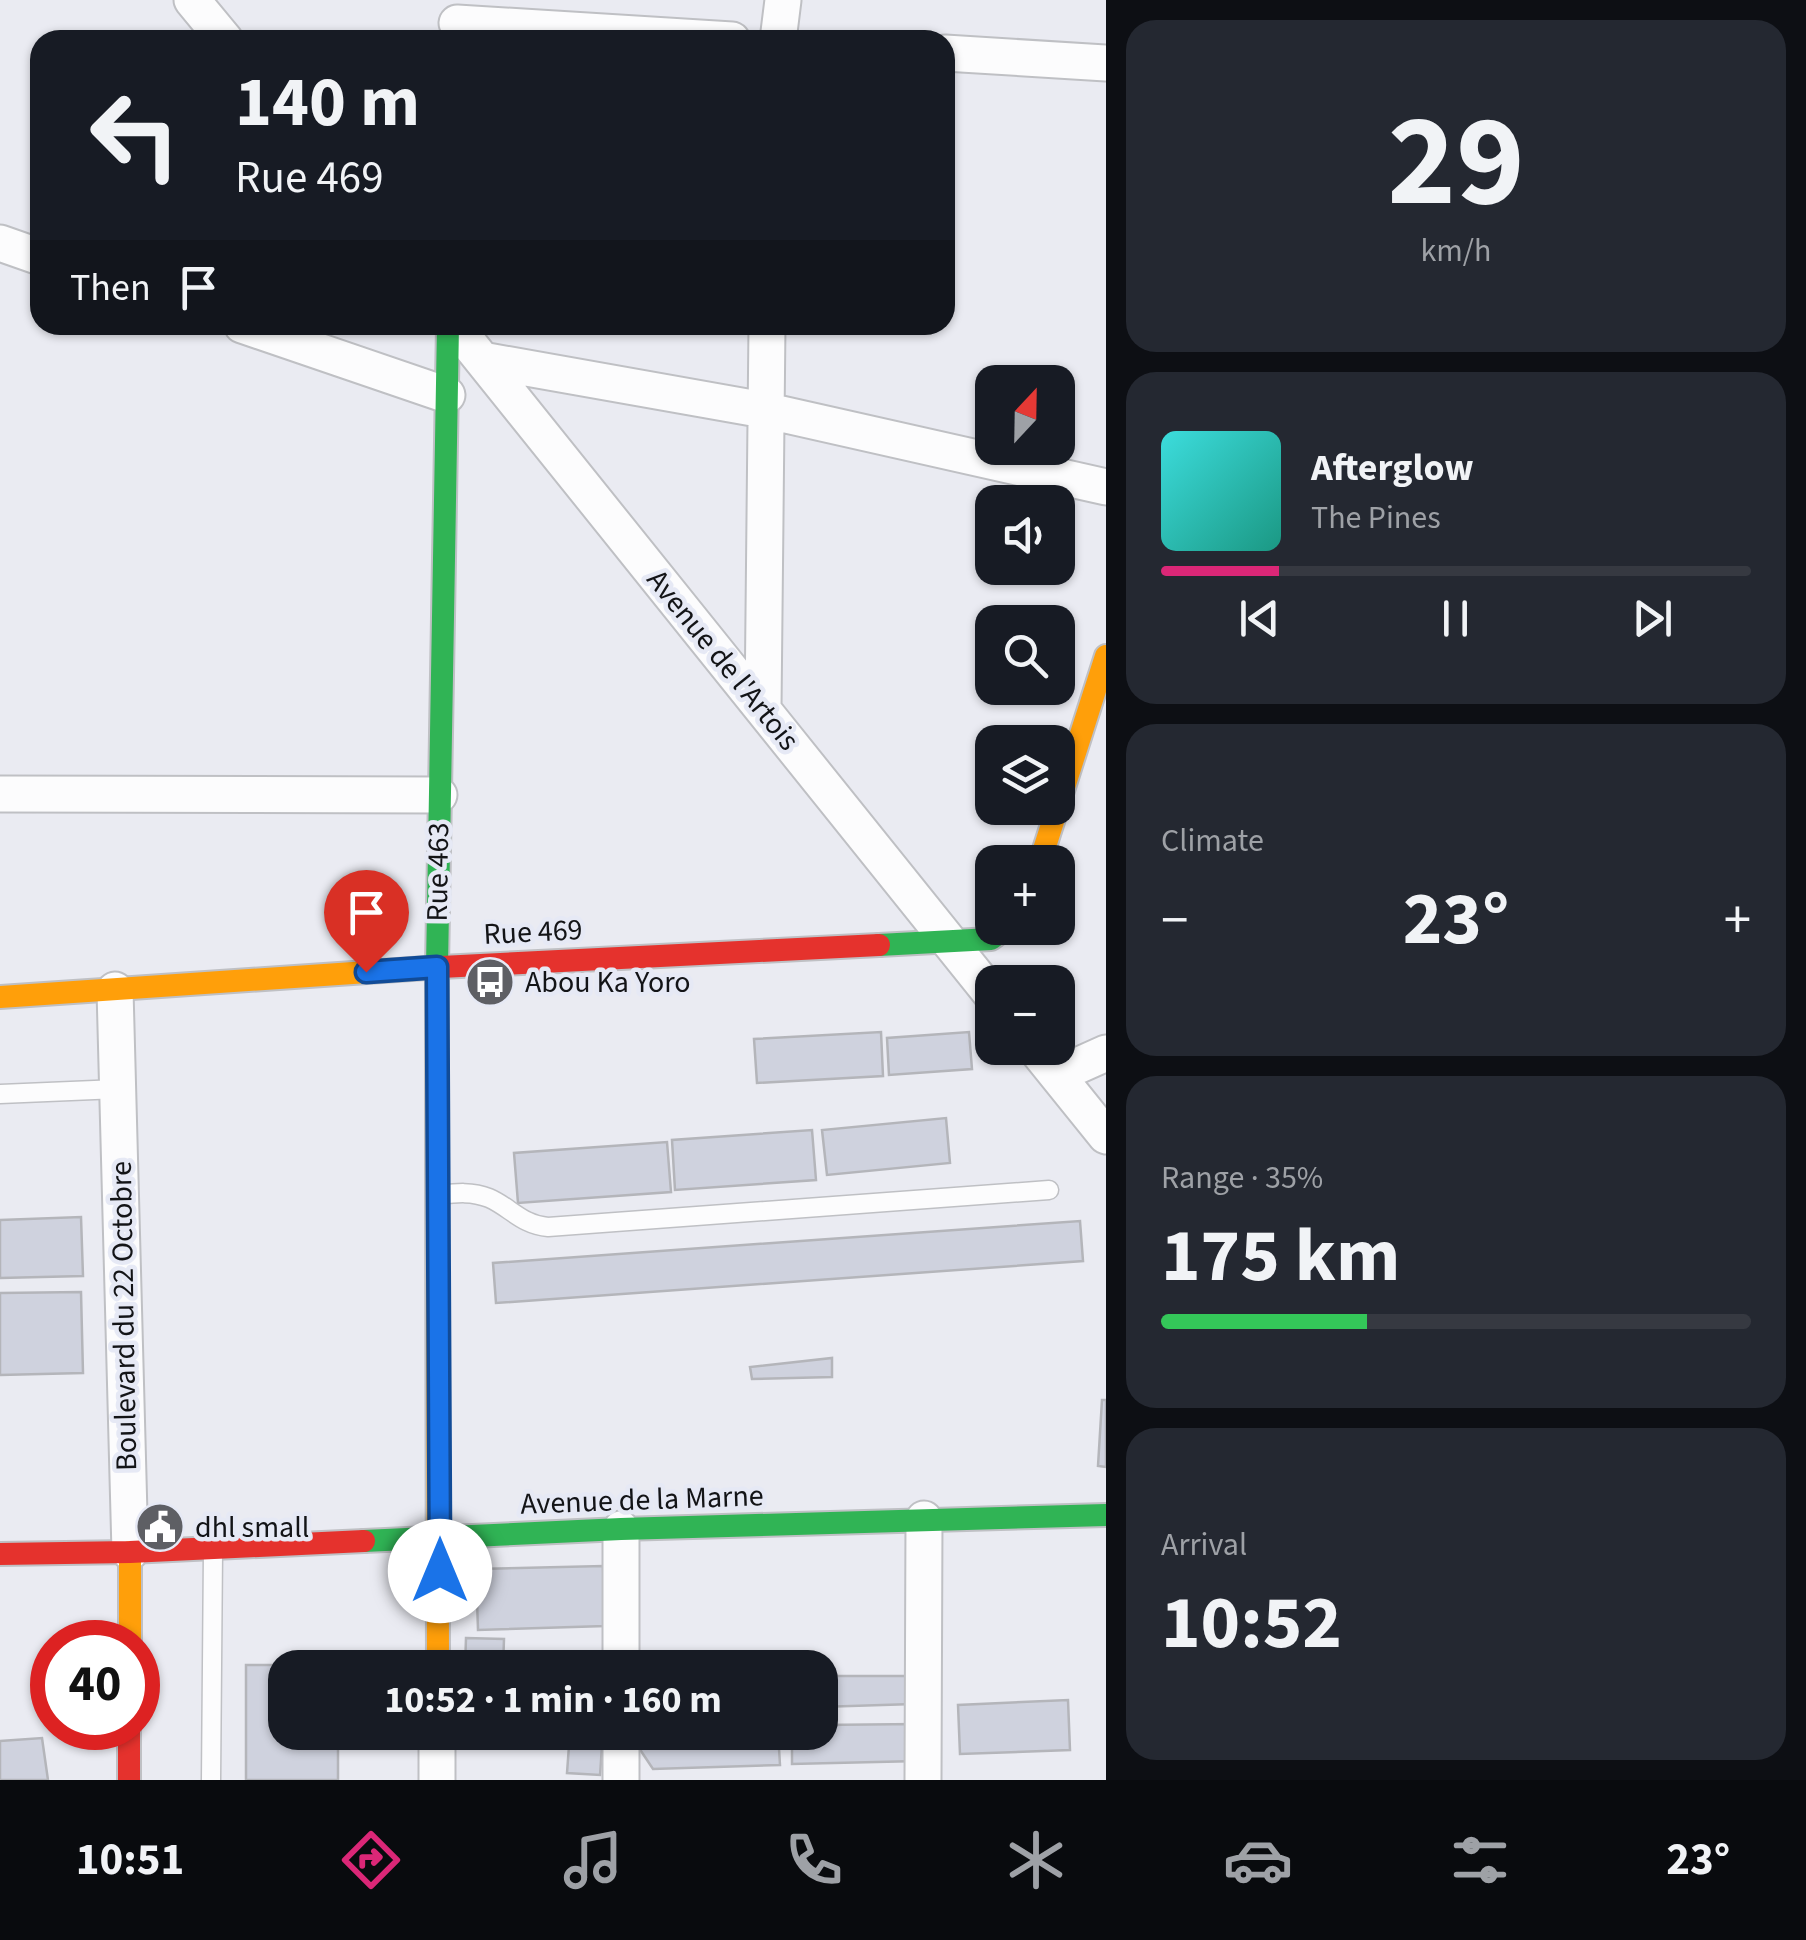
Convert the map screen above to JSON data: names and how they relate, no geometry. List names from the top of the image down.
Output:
{
  "streets": {
    "street": [
      "Avenue de l'Artois",
      "Rue 463",
      "Rue 469",
      "Boulevard du 22 Octobre",
      "Avenue de la Marne"
    ]
  },
  "crossings": [
    ["Avenue de l'Artois", "Rue 469"],
    ["Rue 463", "Rue 469"],
    ["Rue 463", "Avenue de la Marne"],
    ["Rue 469", "Boulevard du 22 Octobre"],
    ["Boulevard du 22 Octobre", "Avenue de la Marne"]
  ],
  "places": {
    "bus stop": ["Abou Ka Yoro"],
    "public building": ["dhl small"]
  },
  "north": "top",
  "page": {
    "tile": [
      ["29", "km/h"],
      "Climate",
      ["Range · 35%", "175 km"],
      ["Arrival", "10:52"]
    ],
    "turn": ["140 m", "Rue 469"],
    "then": "Then",
    "map_buttons": ["+", "−"],
    "song": ["Afterglow", "The Pines"],
    "heat": ["−", "23°", "+"],
    "limit": "40",
    "trip": "10:52 · 1 min · 160 m",
    "tabs": ["10:51", "23°"]
  }
}
